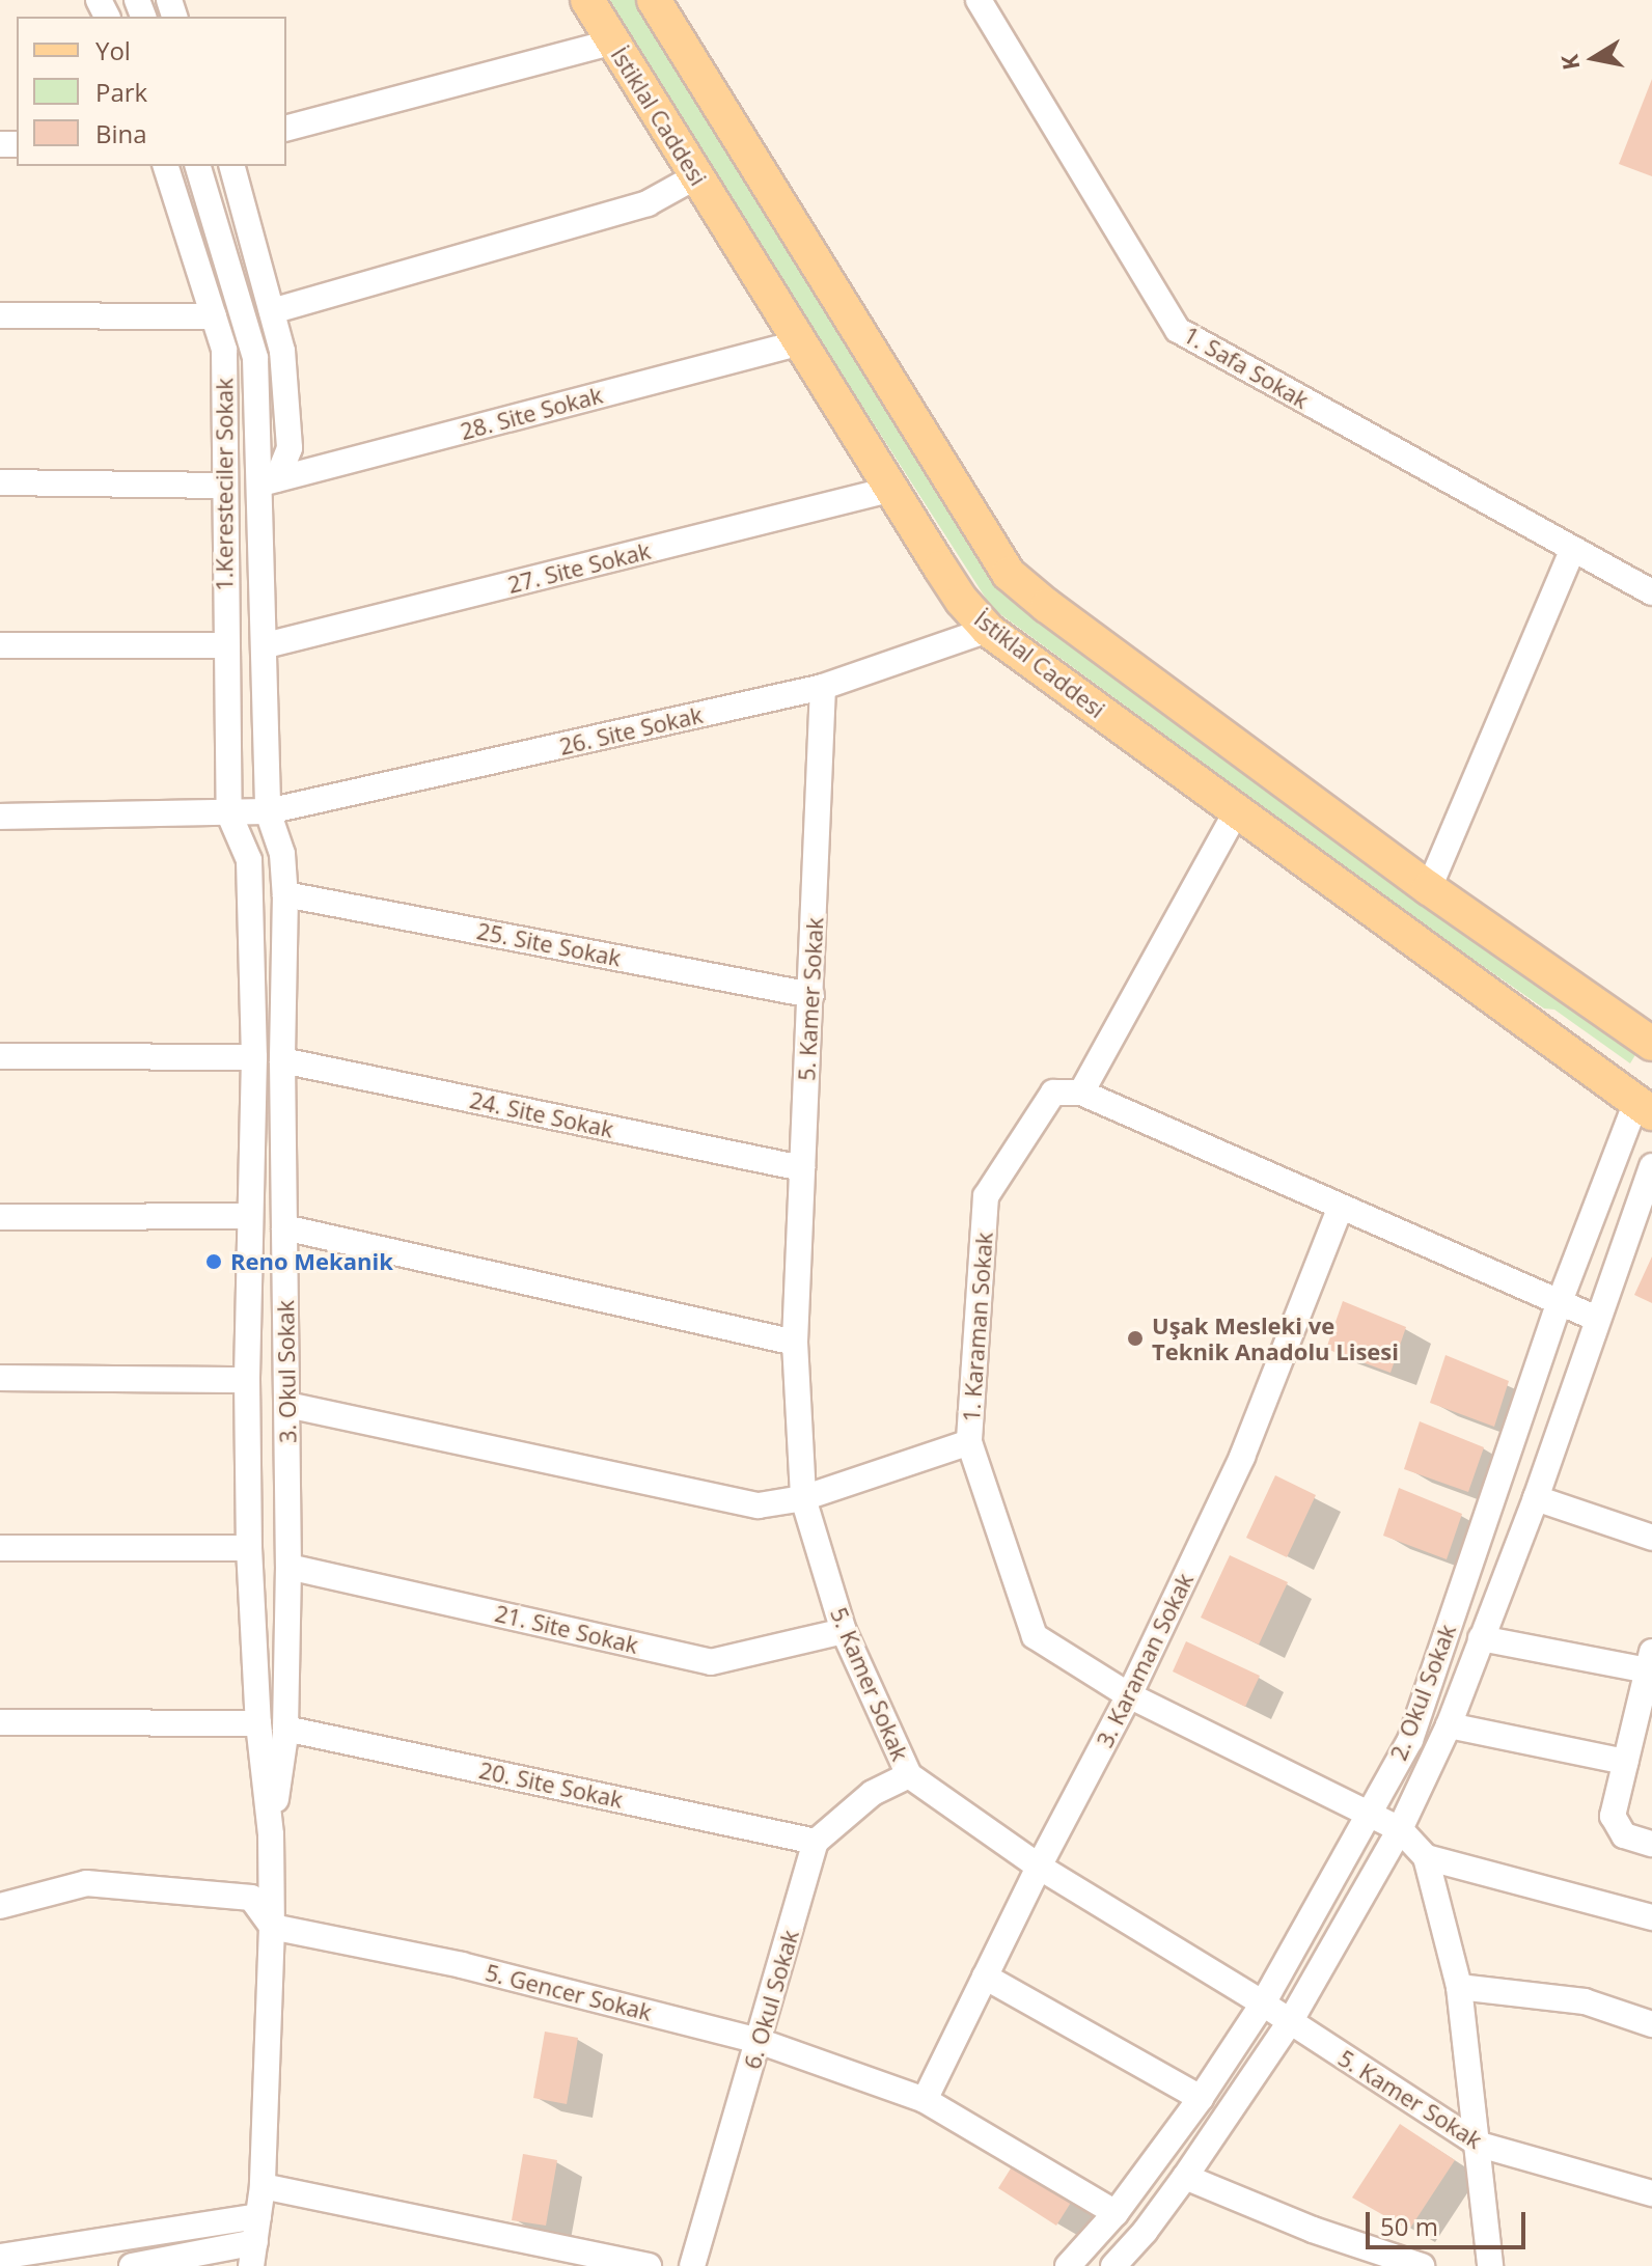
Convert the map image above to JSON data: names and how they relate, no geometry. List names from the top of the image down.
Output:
{
  "streets": {
    "main road": ["İstiklal Caddesi"],
    "street": [
      "1. Safa Sokak",
      "28. Site Sokak",
      "1.Keresteciler Sokak",
      "27. Site Sokak",
      "26. Site Sokak",
      "25. Site Sokak",
      "5. Kamer Sokak",
      "24. Site Sokak",
      "1. Karaman Sokak",
      "3. Okul Sokak",
      "21. Site Sokak",
      "3. Karaman Sokak",
      "2. Okul Sokak",
      "20. Site Sokak",
      "5. Gencer Sokak",
      "6. Okul Sokak"
    ]
  },
  "crossings": [
    ["İstiklal Caddesi", "28. Site Sokak"],
    ["İstiklal Caddesi", "27. Site Sokak"],
    ["İstiklal Caddesi", "26. Site Sokak"],
    ["İstiklal Caddesi", "2. Okul Sokak"],
    ["28. Site Sokak", "1.Keresteciler Sokak"],
    ["1.Keresteciler Sokak", "27. Site Sokak"],
    ["1.Keresteciler Sokak", "26. Site Sokak"],
    ["1.Keresteciler Sokak", "3. Okul Sokak"],
    ["26. Site Sokak", "5. Kamer Sokak"],
    ["26. Site Sokak", "3. Okul Sokak"],
    ["25. Site Sokak", "5. Kamer Sokak"],
    ["25. Site Sokak", "3. Okul Sokak"],
    ["5. Kamer Sokak", "24. Site Sokak"],
    ["5. Kamer Sokak", "21. Site Sokak"],
    ["5. Kamer Sokak", "3. Karaman Sokak"],
    ["5. Kamer Sokak", "2. Okul Sokak"],
    ["24. Site Sokak", "3. Okul Sokak"],
    ["1. Karaman Sokak", "3. Karaman Sokak"],
    ["1. Karaman Sokak", "2. Okul Sokak"],
    ["3. Okul Sokak", "21. Site Sokak"],
    ["3. Okul Sokak", "20. Site Sokak"],
    ["3. Okul Sokak", "5. Gencer Sokak"],
    ["3. Karaman Sokak", "5. Gencer Sokak"],
    ["2. Okul Sokak", "5. Gencer Sokak"],
    ["20. Site Sokak", "6. Okul Sokak"],
    ["5. Gencer Sokak", "6. Okul Sokak"]
  ],
  "places": ["Reno Mekanik", "Uşak Mesleki ve Teknik Anadolu Lisesi"],
  "legend": ["Yol", "Park", "Bina"],
  "scale_bar": "50 m",
  "north": "left"
}
